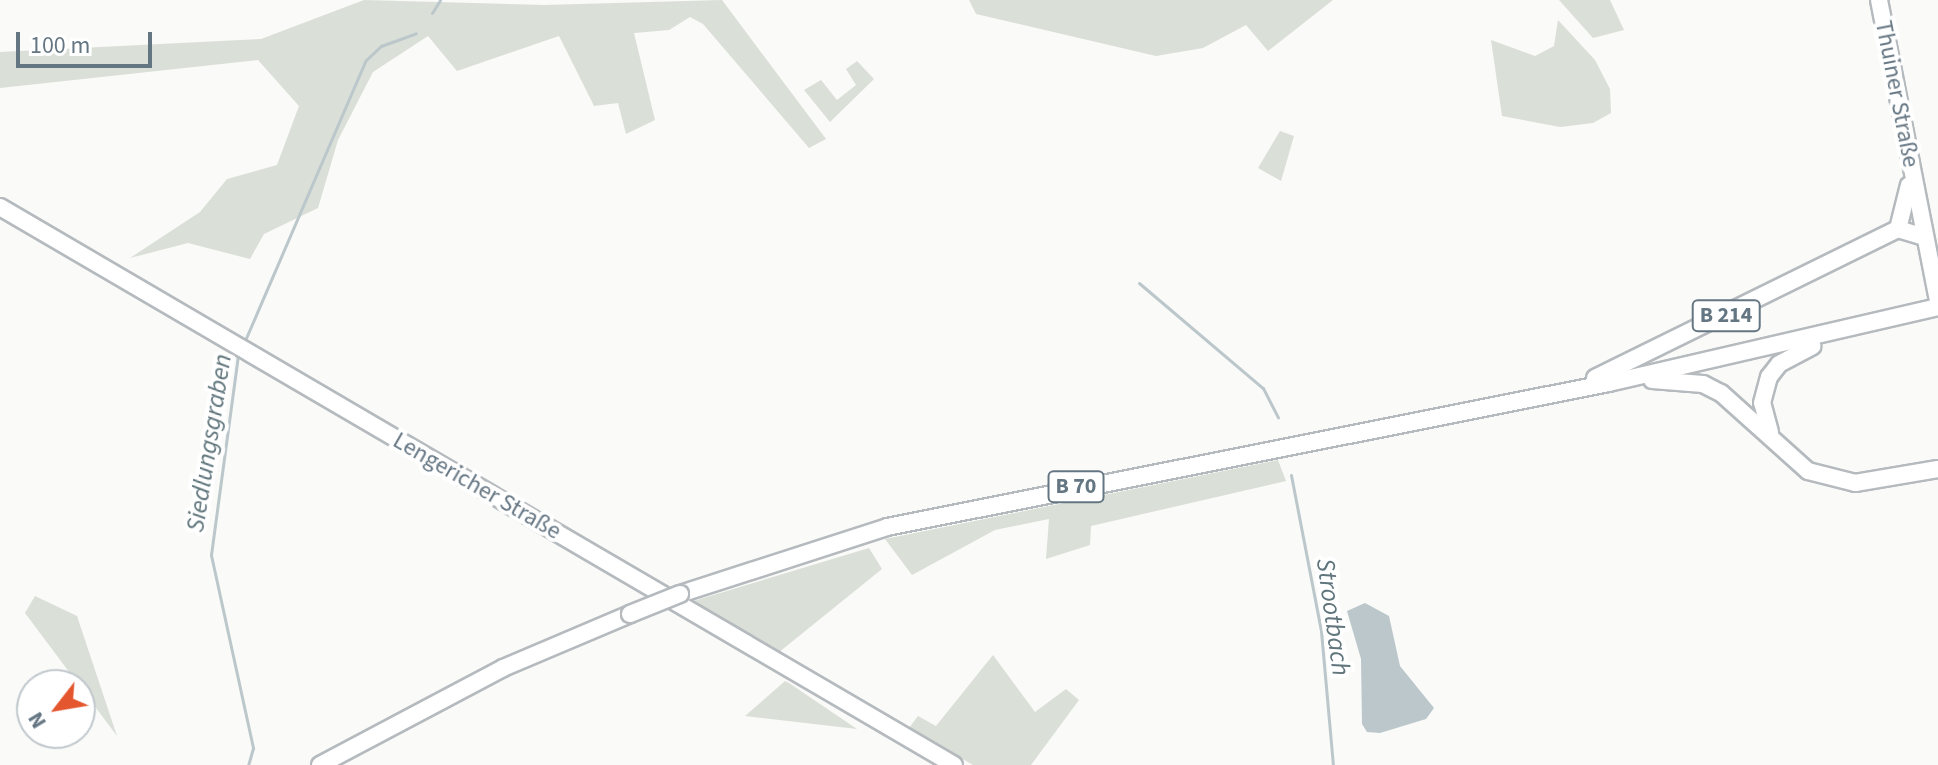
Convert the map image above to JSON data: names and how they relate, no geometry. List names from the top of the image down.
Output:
{
  "streets": {
    "main road": [
      "Thuiner Straße",
      "B 214",
      "Lengericher Straße",
      "B 70"
    ]
  },
  "crossings": [
    ["Thuiner Straße", "B 70"],
    ["B 214", "B 70"]
  ],
  "water": ["Siedlungsgraben", "Strootbach"],
  "scale_bar": "100 m",
  "north": "bottom left"
}
